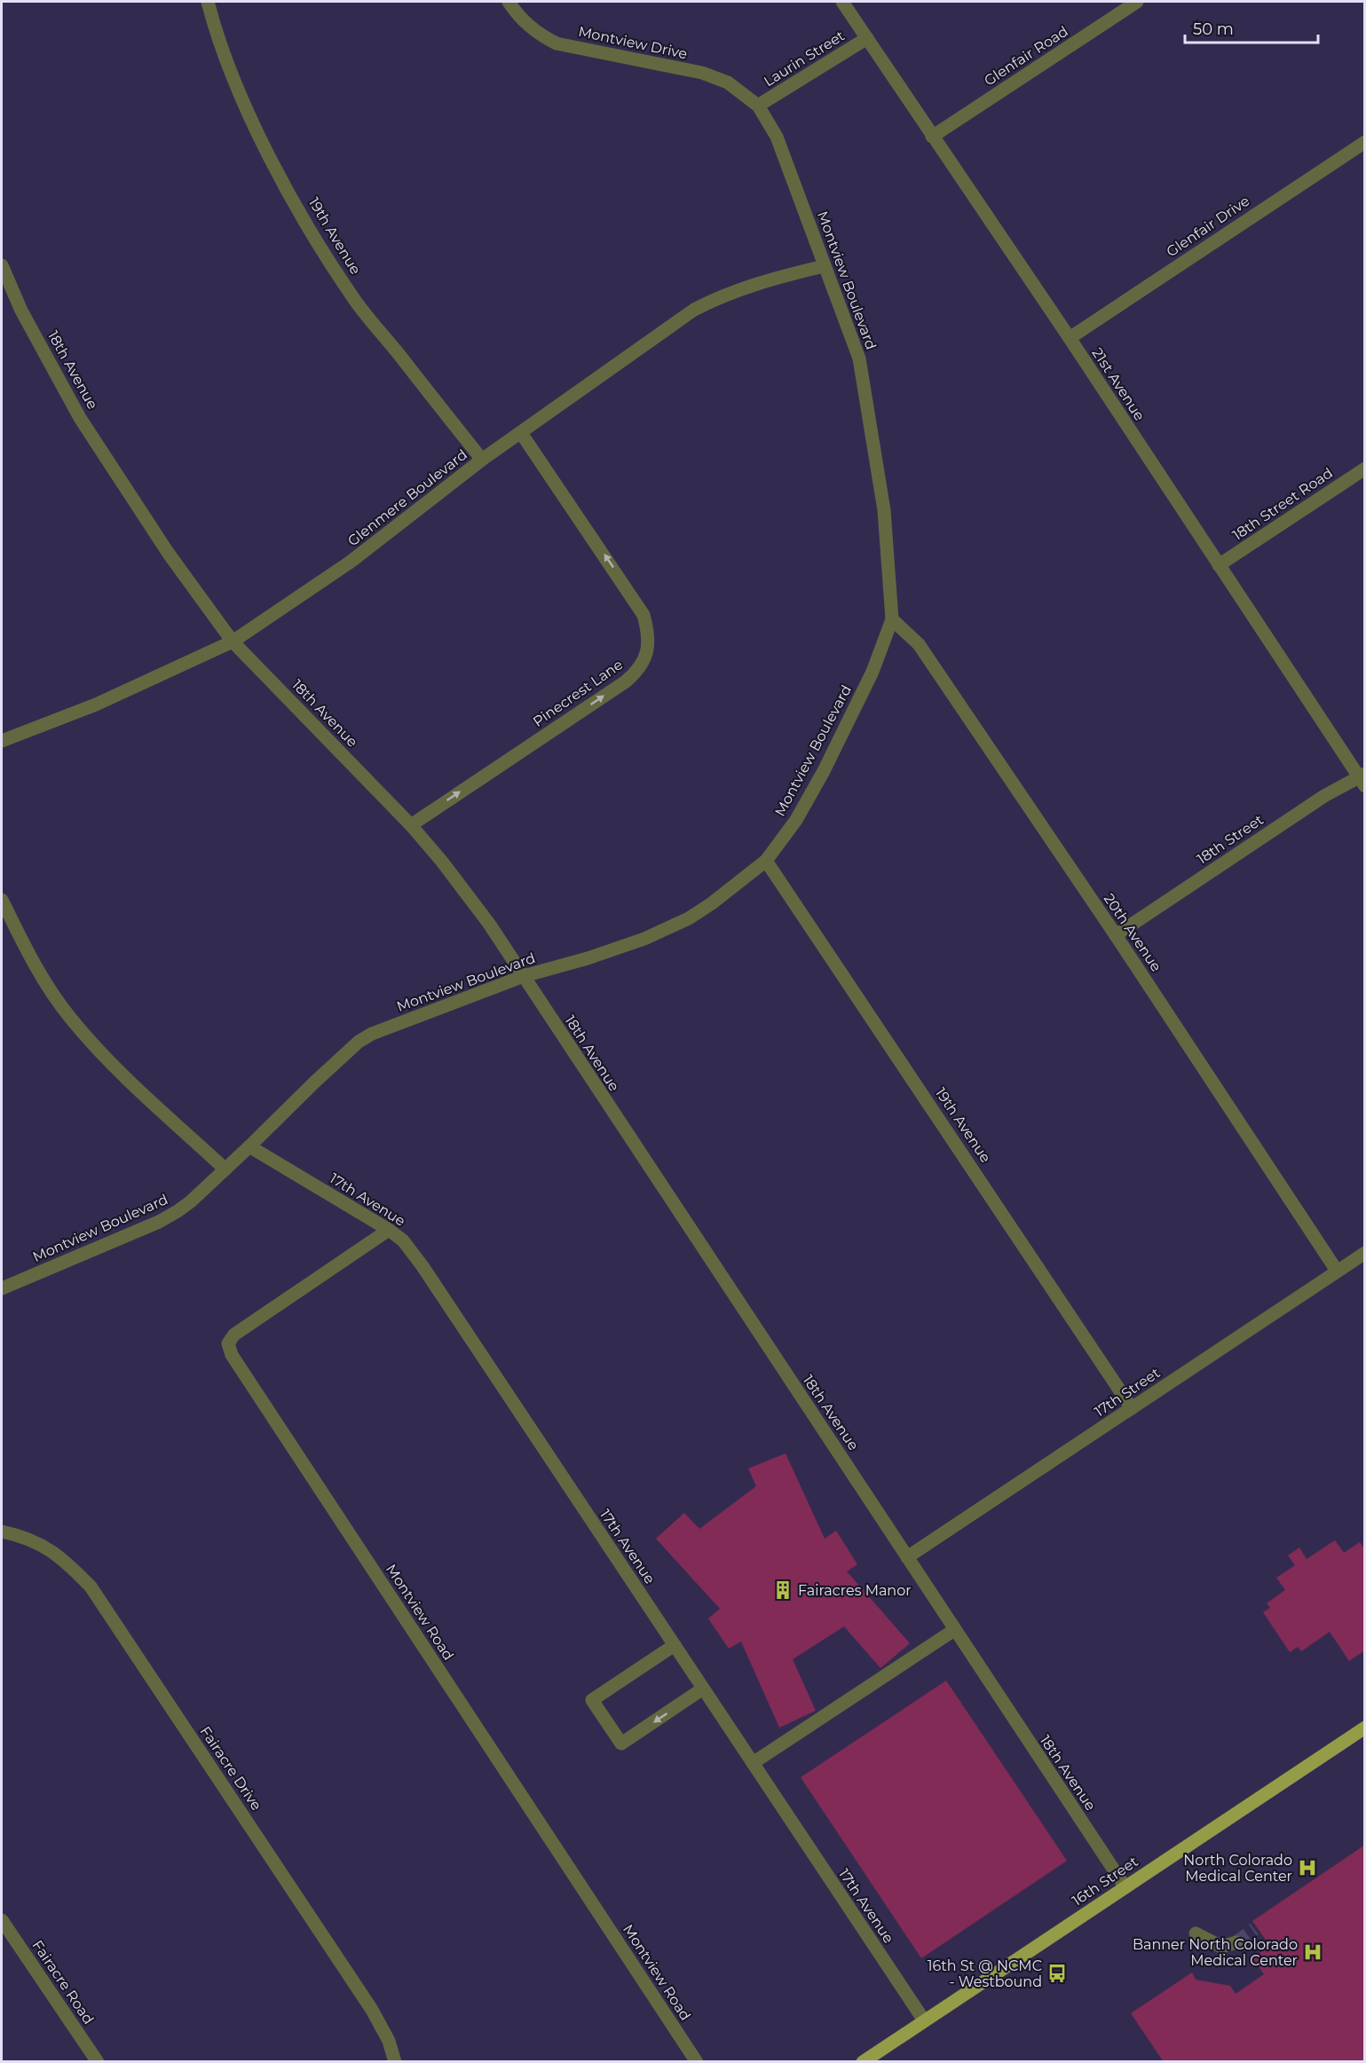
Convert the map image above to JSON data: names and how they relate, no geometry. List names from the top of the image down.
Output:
{
  "streets": {
    "main road": ["16th Street"],
    "street": [
      "Montview Drive",
      "Glenfair Road",
      "Laurin Street",
      "Glenfair Drive",
      "19th Avenue",
      "Montview Boulevard",
      "18th Avenue",
      "21st Avenue",
      "Glenmere Boulevard",
      "18th Street Road",
      "Pinecrest Lane",
      "18th Street",
      "20th Avenue",
      "17th Avenue",
      "17th Street",
      "Montview Road",
      "Fairacre Drive",
      "Fairacre Road"
    ]
  },
  "crossings": [
    ["Montview Drive", "Laurin Street"],
    ["Montview Drive", "Montview Boulevard"],
    ["Glenfair Road", "21st Avenue"],
    ["Laurin Street", "Montview Boulevard"],
    ["Laurin Street", "21st Avenue"],
    ["Glenfair Drive", "21st Avenue"],
    ["19th Avenue", "Montview Boulevard"],
    ["19th Avenue", "Glenmere Boulevard"],
    ["19th Avenue", "17th Street"],
    ["Montview Boulevard", "18th Avenue"],
    ["Montview Boulevard", "Glenmere Boulevard"],
    ["Montview Boulevard", "20th Avenue"],
    ["Montview Boulevard", "17th Avenue"],
    ["18th Avenue", "Glenmere Boulevard"],
    ["18th Avenue", "Pinecrest Lane"],
    ["18th Avenue", "17th Street"],
    ["18th Avenue", "16th Street"],
    ["21st Avenue", "18th Street Road"],
    ["21st Avenue", "18th Street"],
    ["Glenmere Boulevard", "Pinecrest Lane"],
    ["18th Street", "20th Avenue"],
    ["20th Avenue", "17th Street"],
    ["17th Avenue", "Montview Road"],
    ["17th Avenue", "16th Street"]
  ],
  "places": {
    "building": ["Fairacres Manor"],
    "hospital": ["North Colorado Medical Center", "Banner North Colorado Medical Center"],
    "bus stop": ["16th St @ NCMC - Westbound"]
  },
  "scale_bar": "50 m"
}
